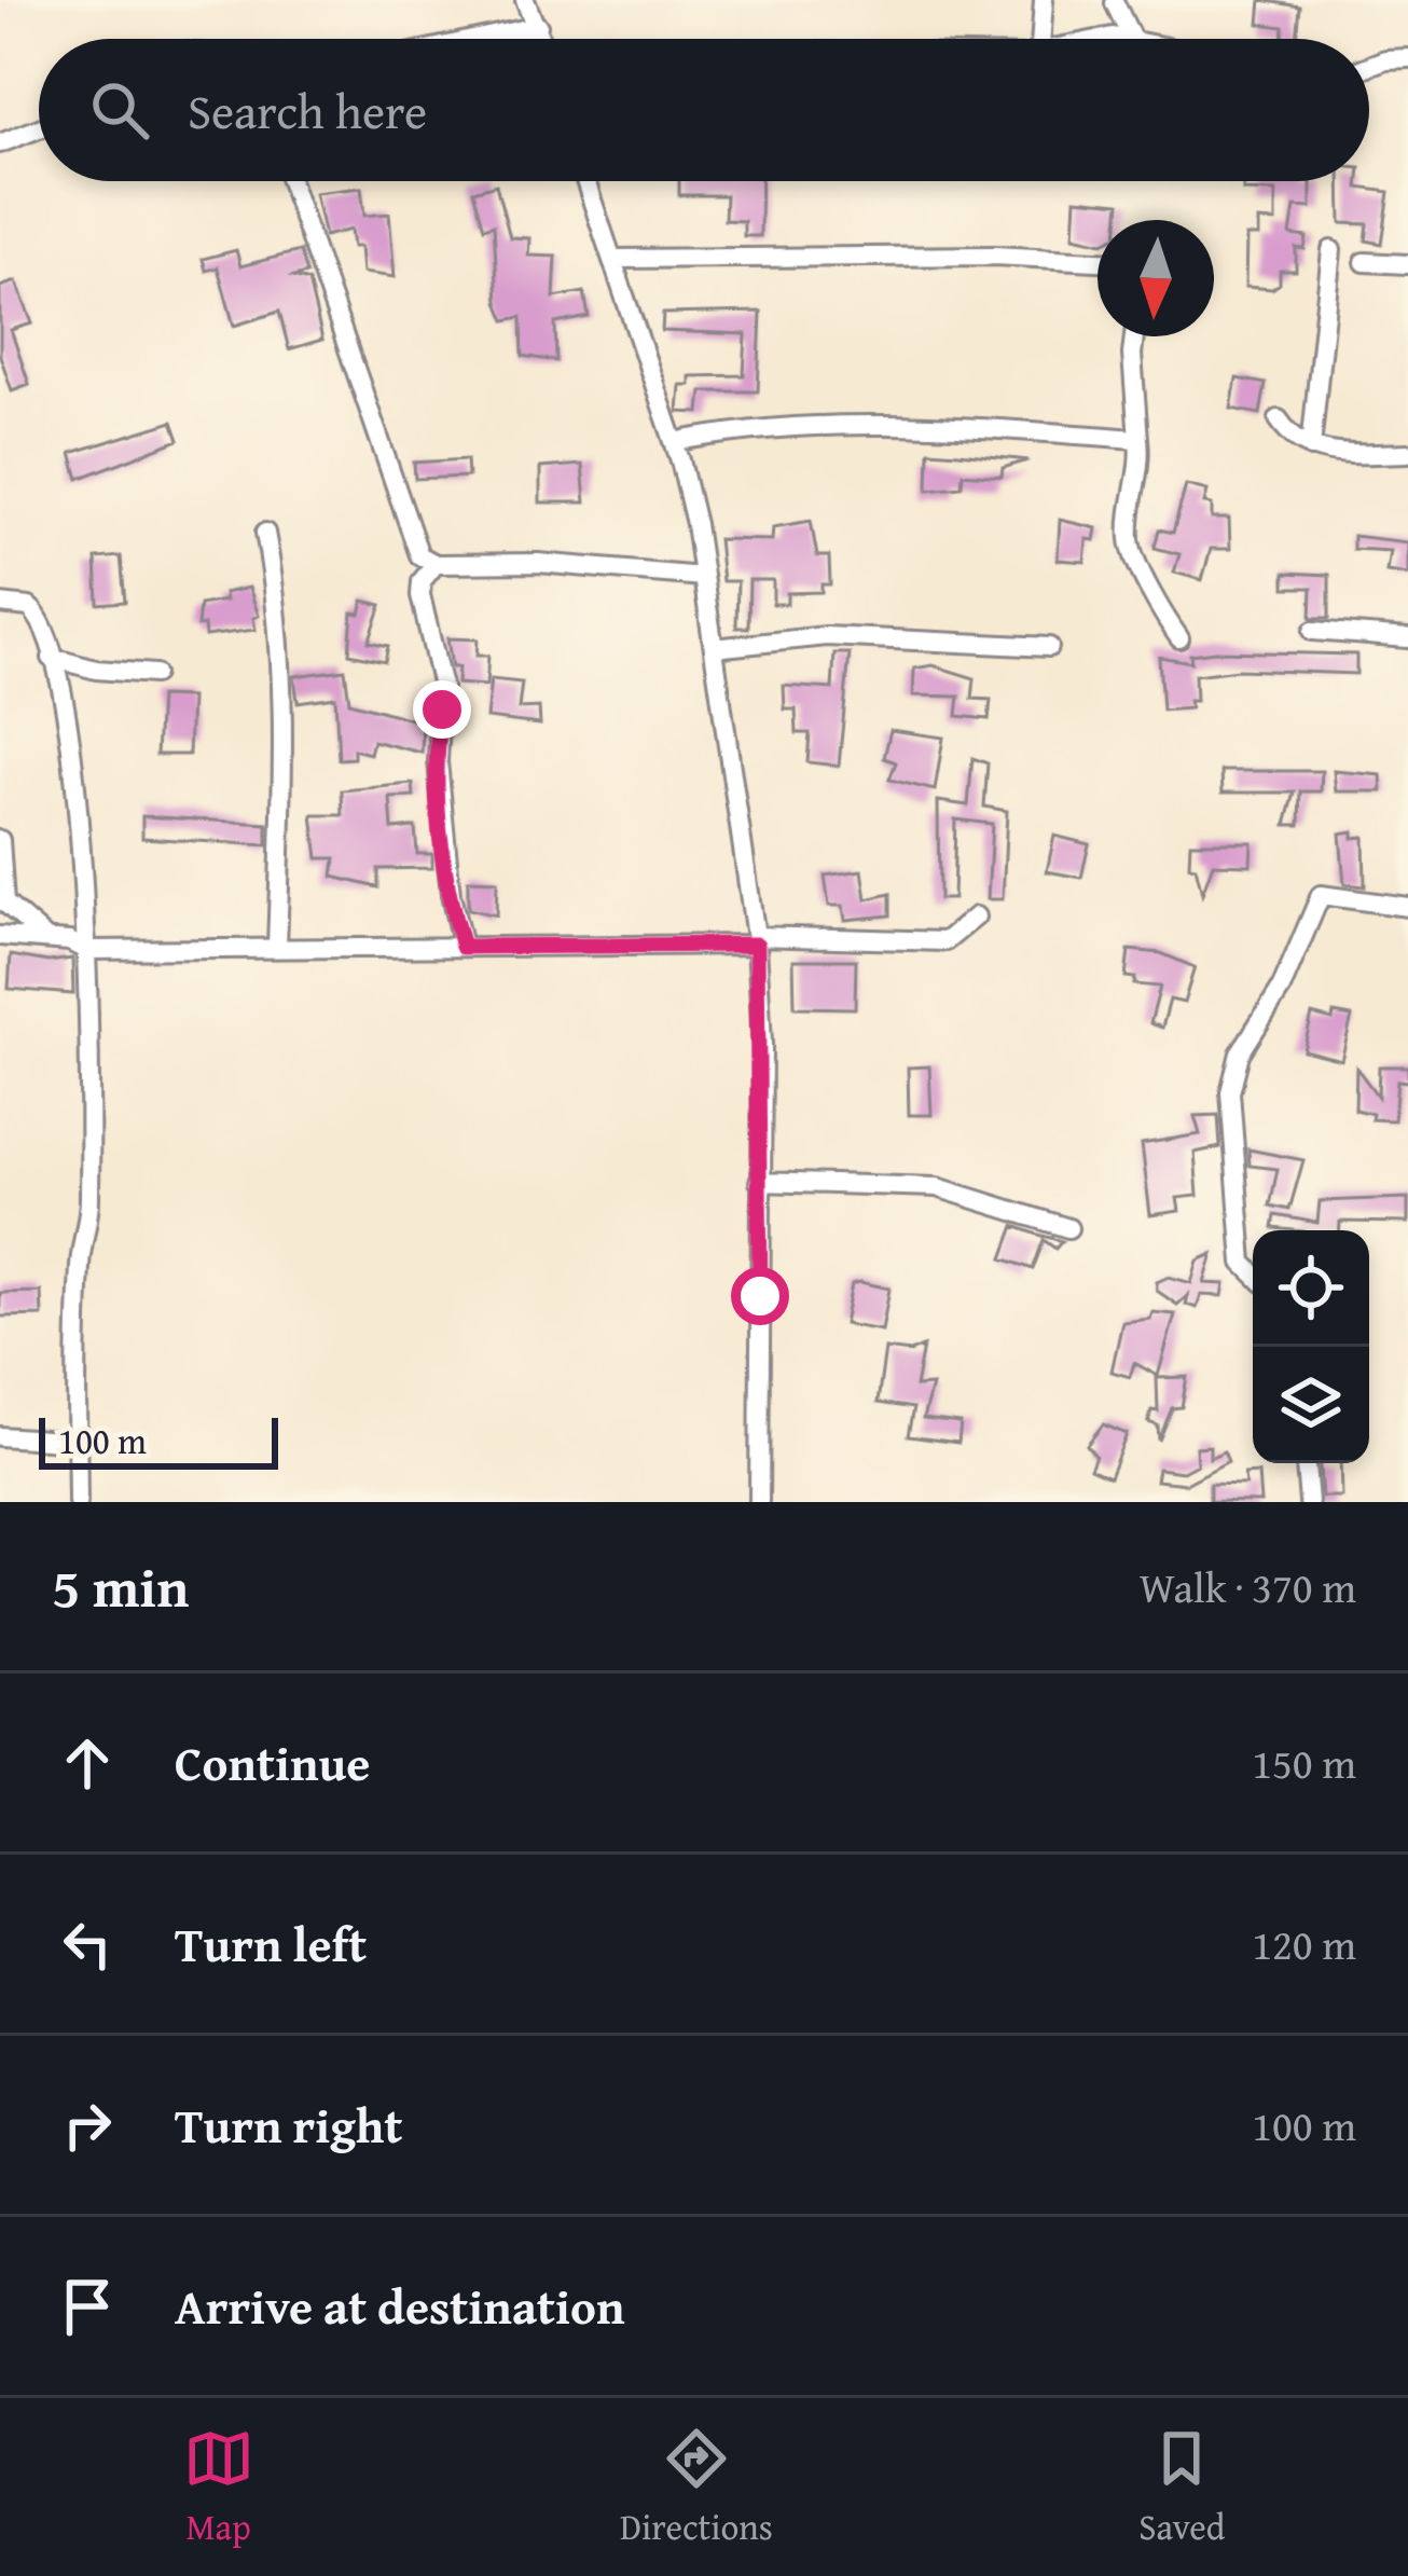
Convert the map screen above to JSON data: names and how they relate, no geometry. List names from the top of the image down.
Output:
{
  "scale_bar": "100 m",
  "north": "bottom",
  "page": {
    "search": "Search here",
    "scale": "100 m",
    "heading": ["5 min", "Walk · 370 m"],
    "list": [
      ["Continue", "150 m"],
      ["Turn left", "120 m"],
      ["Turn right", "100 m"],
      "Arrive at destination"
    ],
    "nav": ["Map", "Directions", "Saved"]
  }
}
